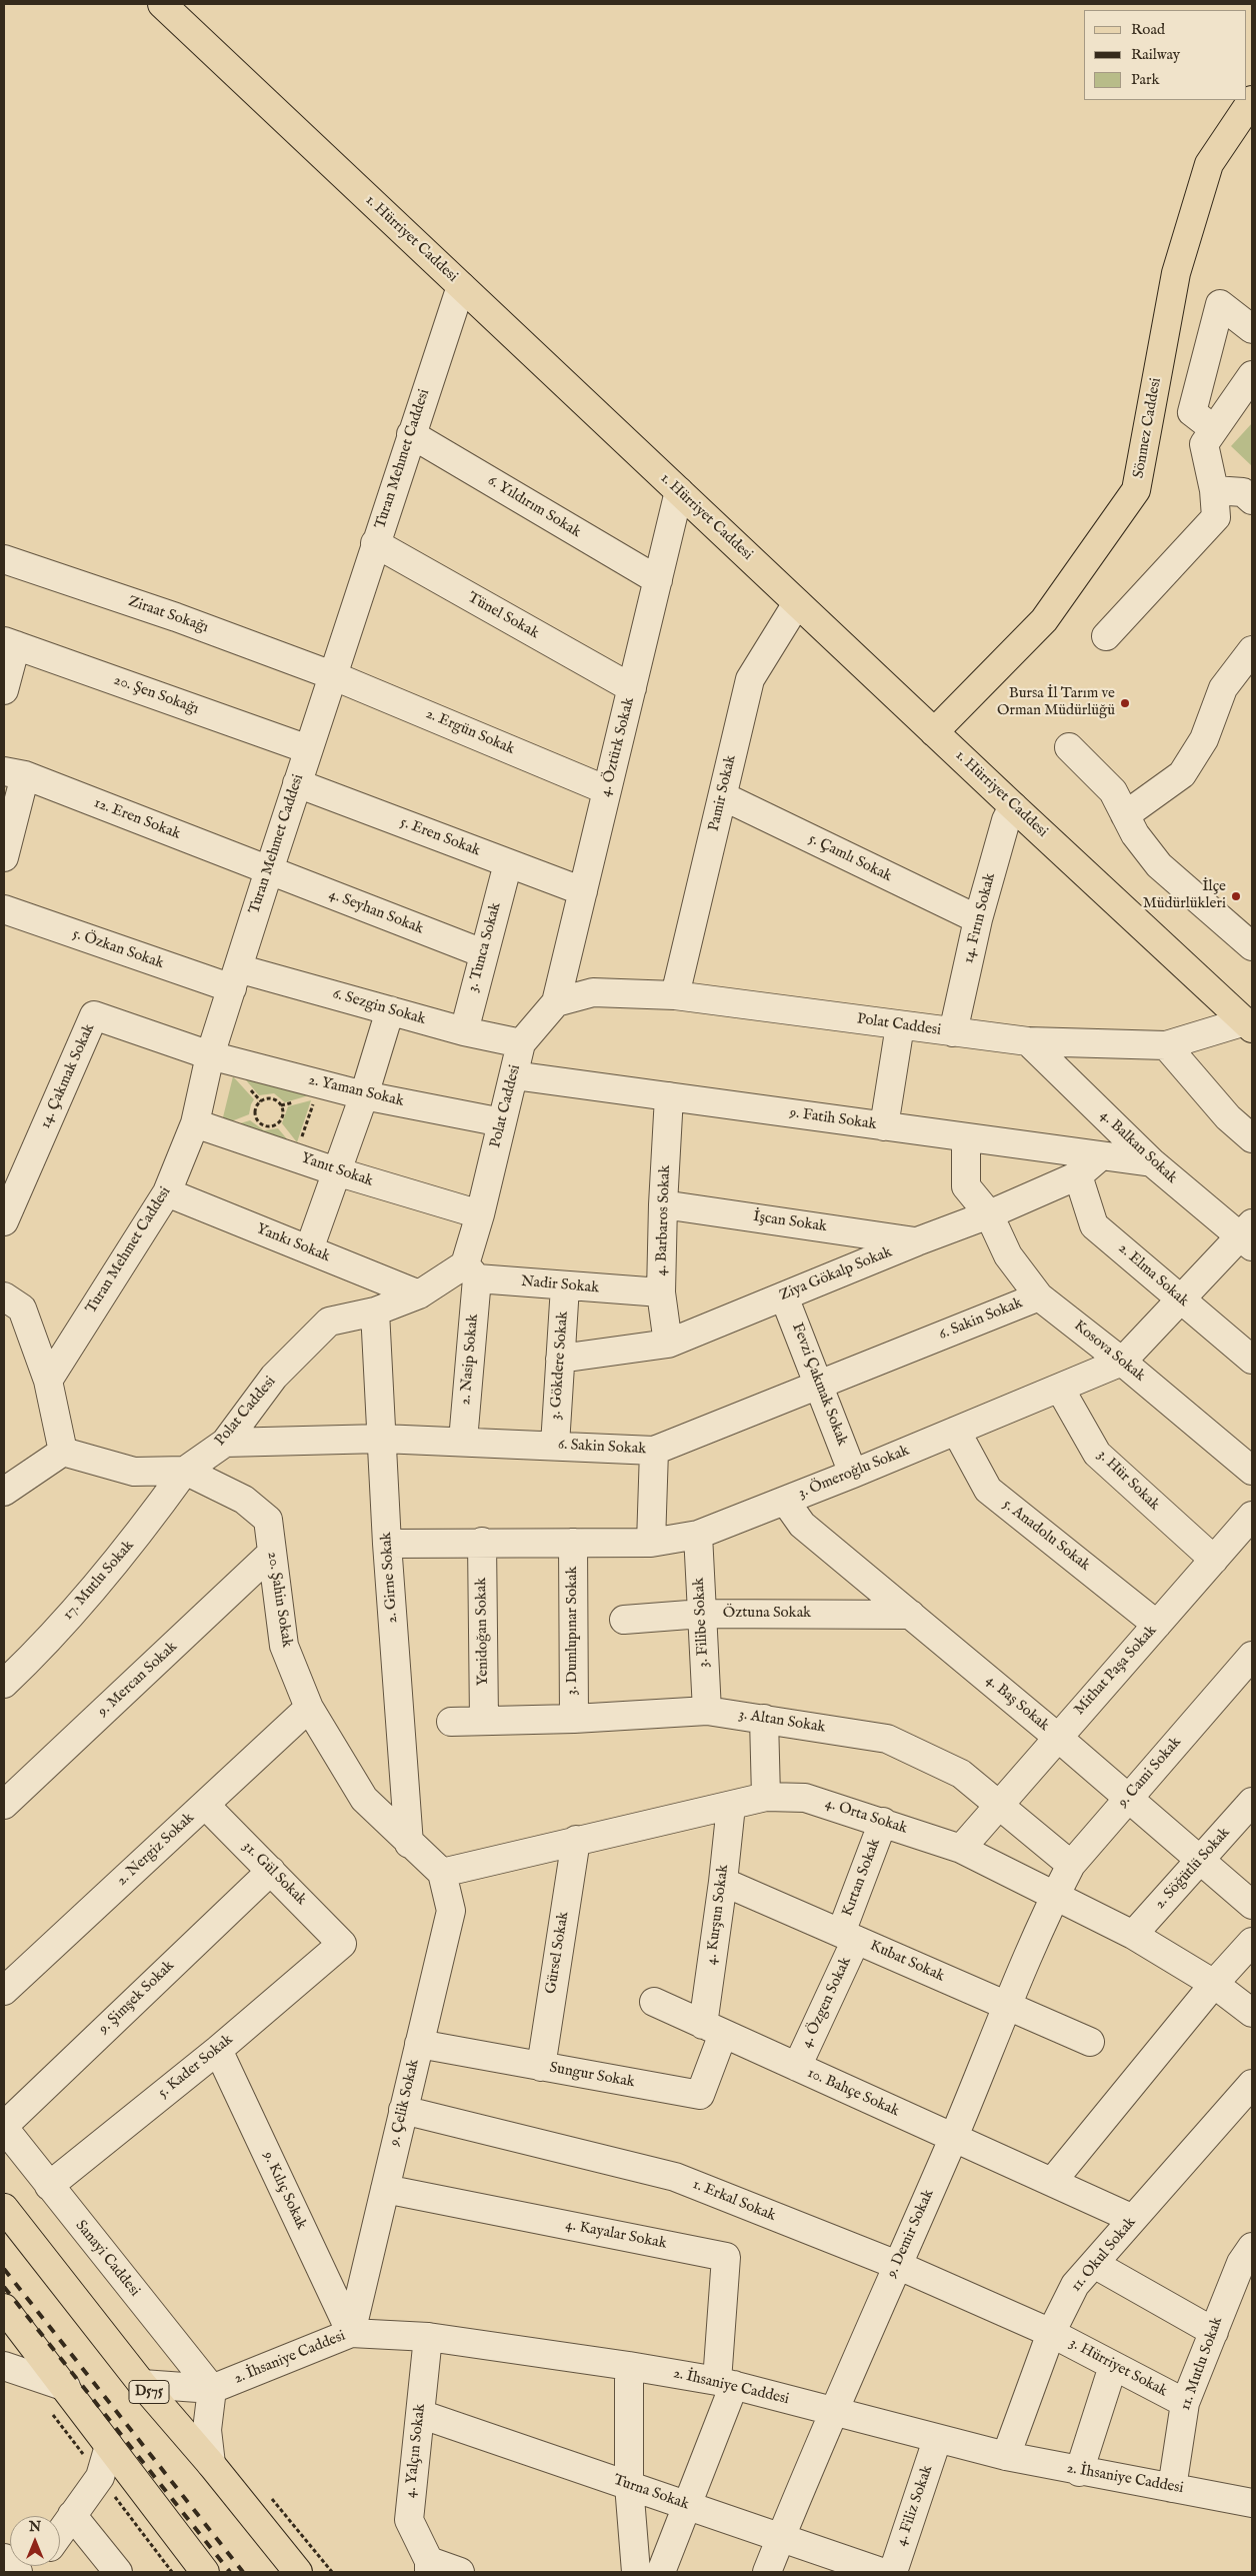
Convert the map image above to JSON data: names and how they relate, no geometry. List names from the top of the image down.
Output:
{
  "streets": {
    "main road": ["1. Hürriyet Caddesi", "Sönmez Caddesi", "D575"],
    "street": [
      "Turan Mehmet Caddesi",
      "6. Yıldırım Sokak",
      "Ziraat Sokağı",
      "Tünel Sokak",
      "20. Şen Sokağı",
      "2. Ergün Sokak",
      "4. Öztürk Sokak",
      "Pamir Sokak",
      "12. Eren Sokak",
      "5. Eren Sokak",
      "5. Çamlı Sokak",
      "4. Seyhan Sokak",
      "14. Fırın Sokak",
      "3. Tunca Sokak",
      "5. Özkan Sokak",
      "6. Sezgin Sokak",
      "Polat Caddesi",
      "14. Çakmak Sokak",
      "2. Yaman Sokak",
      "9. Fatih Sokak",
      "4. Balkan Sokak",
      "Yanıt Sokak",
      "4. Barbaros Sokak",
      "İşcan Sokak",
      "Yankı Sokak",
      "Ziya Gökalp Sokak",
      "2. Elma Sokak",
      "Nadir Sokak",
      "6. Sakin Sokak",
      "Kosova Sokak",
      "2. Nasip Sokak",
      "3. Gökdere Sokak",
      "Fevzi Çakmak Sokak",
      "3. Ömeroğlu Sokak",
      "3. Hür Sokak",
      "5. Anadolu Sokak",
      "2. Girne Sokak",
      "17. Mutlu Sokak",
      "20. Şahin Sokak",
      "Öztuna Sokak",
      "3. Filibe Sokak",
      "3. Dumlupınar Sokak",
      "Yenidoğan Sokak",
      "Mithat Paşa Sokak",
      "9. Mercan Sokak",
      "4. Baş Sokak",
      "3. Altan Sokak",
      "9. Cami Sokak",
      "4. Orta Sokak",
      "2. Nergiz Sokak",
      "2. Söğütlü Sokak",
      "31. Gül Sokak",
      "Kırtan Sokak",
      "4. Kurşun Sokak",
      "Gürsel Sokak",
      "Kubat Sokak",
      "9. Şimşek Sokak",
      "4. Özgen Sokak",
      "5. Kader Sokak",
      "Sungur Sokak",
      "10. Bahçe Sokak",
      "9. Çelik Sokak",
      "9. Kılıç Sokak",
      "1. Erkal Sokak",
      "9. Demir Sokak",
      "4. Kayalar Sokak",
      "11. Okul Sokak",
      "Sanayi Caddesi",
      "2. İhsaniye Caddesi",
      "11. Mutlu Sokak",
      "3. Hürriyet Sokak",
      "4. Yalçın Sokak",
      "Turna Sokak",
      "4. Filiz Sokak"
    ]
  },
  "crossings": [
    ["1. Hürriyet Caddesi", "Sönmez Caddesi"],
    ["1. Hürriyet Caddesi", "Turan Mehmet Caddesi"],
    ["1. Hürriyet Caddesi", "4. Öztürk Sokak"],
    ["1. Hürriyet Caddesi", "Pamir Sokak"],
    ["1. Hürriyet Caddesi", "14. Fırın Sokak"],
    ["1. Hürriyet Caddesi", "Polat Caddesi"],
    ["Turan Mehmet Caddesi", "6. Yıldırım Sokak"],
    ["Turan Mehmet Caddesi", "Ziraat Sokağı"],
    ["Turan Mehmet Caddesi", "Tünel Sokak"],
    ["Turan Mehmet Caddesi", "20. Şen Sokağı"],
    ["Turan Mehmet Caddesi", "2. Ergün Sokak"],
    ["Turan Mehmet Caddesi", "12. Eren Sokak"],
    ["Turan Mehmet Caddesi", "5. Eren Sokak"],
    ["Turan Mehmet Caddesi", "4. Seyhan Sokak"],
    ["Turan Mehmet Caddesi", "5. Özkan Sokak"],
    ["Turan Mehmet Caddesi", "6. Sezgin Sokak"],
    ["Turan Mehmet Caddesi", "14. Çakmak Sokak"],
    ["Turan Mehmet Caddesi", "2. Yaman Sokak"],
    ["Turan Mehmet Caddesi", "Yanıt Sokak"],
    ["Turan Mehmet Caddesi", "Yankı Sokak"],
    ["6. Yıldırım Sokak", "4. Öztürk Sokak"],
    ["Ziraat Sokağı", "2. Ergün Sokak"],
    ["Tünel Sokak", "4. Öztürk Sokak"],
    ["2. Ergün Sokak", "4. Öztürk Sokak"],
    ["4. Öztürk Sokak", "5. Eren Sokak"],
    ["4. Öztürk Sokak", "Polat Caddesi"],
    ["Pamir Sokak", "5. Çamlı Sokak"],
    ["Pamir Sokak", "Polat Caddesi"],
    ["12. Eren Sokak", "4. Seyhan Sokak"],
    ["5. Eren Sokak", "3. Tunca Sokak"],
    ["5. Çamlı Sokak", "14. Fırın Sokak"],
    ["4. Seyhan Sokak", "3. Tunca Sokak"],
    ["14. Fırın Sokak", "Polat Caddesi"],
    ["3. Tunca Sokak", "6. Sezgin Sokak"],
    ["5. Özkan Sokak", "6. Sezgin Sokak"],
    ["6. Sezgin Sokak", "Polat Caddesi"],
    ["Polat Caddesi", "2. Yaman Sokak"],
    ["Polat Caddesi", "9. Fatih Sokak"],
    ["Polat Caddesi", "4. Balkan Sokak"],
    ["Polat Caddesi", "Yanıt Sokak"],
    ["Polat Caddesi", "Yankı Sokak"],
    ["Polat Caddesi", "Nadir Sokak"],
    ["Polat Caddesi", "6. Sakin Sokak"],
    ["Polat Caddesi", "2. Nasip Sokak"],
    ["Polat Caddesi", "2. Girne Sokak"],
    ["Polat Caddesi", "17. Mutlu Sokak"],
    ["Polat Caddesi", "20. Şahin Sokak"],
    ["14. Çakmak Sokak", "2. Yaman Sokak"],
    ["9. Fatih Sokak", "4. Balkan Sokak"],
    ["9. Fatih Sokak", "4. Barbaros Sokak"],
    ["9. Fatih Sokak", "Ziya Gökalp Sokak"],
    ["9. Fatih Sokak", "Kosova Sokak"],
    ["4. Balkan Sokak", "3. Ömeroğlu Sokak"],
    ["4. Barbaros Sokak", "İşcan Sokak"],
    ["4. Barbaros Sokak", "Ziya Gökalp Sokak"],
    ["4. Barbaros Sokak", "Nadir Sokak"],
    ["İşcan Sokak", "Ziya Gökalp Sokak"],
    ["Ziya Gökalp Sokak", "2. Elma Sokak"],
    ["Ziya Gökalp Sokak", "Kosova Sokak"],
    ["Ziya Gökalp Sokak", "3. Gökdere Sokak"],
    ["Ziya Gökalp Sokak", "Fevzi Çakmak Sokak"],
    ["2. Elma Sokak", "3. Ömeroğlu Sokak"],
    ["Nadir Sokak", "2. Nasip Sokak"],
    ["Nadir Sokak", "3. Gökdere Sokak"],
    ["6. Sakin Sokak", "Kosova Sokak"],
    ["6. Sakin Sokak", "2. Nasip Sokak"],
    ["6. Sakin Sokak", "3. Gökdere Sokak"],
    ["6. Sakin Sokak", "Fevzi Çakmak Sokak"],
    ["6. Sakin Sokak", "2. Girne Sokak"],
    ["Kosova Sokak", "3. Ömeroğlu Sokak"],
    ["Fevzi Çakmak Sokak", "3. Ömeroğlu Sokak"],
    ["3. Ömeroğlu Sokak", "3. Hür Sokak"],
    ["3. Ömeroğlu Sokak", "5. Anadolu Sokak"],
    ["3. Ömeroğlu Sokak", "2. Girne Sokak"],
    ["3. Ömeroğlu Sokak", "3. Filibe Sokak"],
    ["3. Ömeroğlu Sokak", "3. Dumlupınar Sokak"],
    ["3. Ömeroğlu Sokak", "Yenidoğan Sokak"],
    ["3. Ömeroğlu Sokak", "4. Baş Sokak"],
    ["3. Hür Sokak", "Mithat Paşa Sokak"],
    ["5. Anadolu Sokak", "Mithat Paşa Sokak"],
    ["2. Girne Sokak", "20. Şahin Sokak"],
    ["17. Mutlu Sokak", "20. Şahin Sokak"],
    ["20. Şahin Sokak", "9. Mercan Sokak"],
    ["20. Şahin Sokak", "4. Orta Sokak"],
    ["20. Şahin Sokak", "2. Nergiz Sokak"],
    ["20. Şahin Sokak", "9. Çelik Sokak"],
    ["Öztuna Sokak", "3. Filibe Sokak"],
    ["Öztuna Sokak", "4. Baş Sokak"],
    ["3. Filibe Sokak", "3. Altan Sokak"],
    ["3. Dumlupınar Sokak", "3. Altan Sokak"],
    ["Yenidoğan Sokak", "3. Altan Sokak"],
    ["Mithat Paşa Sokak", "4. Baş Sokak"],
    ["Mithat Paşa Sokak", "3. Altan Sokak"],
    ["Mithat Paşa Sokak", "4. Orta Sokak"],
    ["4. Baş Sokak", "9. Cami Sokak"],
    ["4. Baş Sokak", "2. Söğütlü Sokak"],
    ["3. Altan Sokak", "9. Cami Sokak"],
    ["9. Cami Sokak", "4. Orta Sokak"],
    ["9. Cami Sokak", "9. Demir Sokak"],
    ["4. Orta Sokak", "2. Söğütlü Sokak"],
    ["4. Orta Sokak", "Kırtan Sokak"],
    ["4. Orta Sokak", "4. Kurşun Sokak"],
    ["4. Orta Sokak", "Gürsel Sokak"],
    ["4. Orta Sokak", "9. Çelik Sokak"],
    ["4. Orta Sokak", "9. Demir Sokak"],
    ["2. Nergiz Sokak", "31. Gül Sokak"],
    ["31. Gül Sokak", "9. Şimşek Sokak"],
    ["31. Gül Sokak", "5. Kader Sokak"],
    ["Kırtan Sokak", "Kubat Sokak"],
    ["Kırtan Sokak", "4. Özgen Sokak"],
    ["4. Kurşun Sokak", "Kubat Sokak"],
    ["4. Kurşun Sokak", "Sungur Sokak"],
    ["4. Kurşun Sokak", "10. Bahçe Sokak"],
    ["Gürsel Sokak", "Sungur Sokak"],
    ["Kubat Sokak", "4. Özgen Sokak"],
    ["Kubat Sokak", "9. Demir Sokak"],
    ["9. Şimşek Sokak", "Sanayi Caddesi"],
    ["4. Özgen Sokak", "10. Bahçe Sokak"],
    ["5. Kader Sokak", "9. Kılıç Sokak"],
    ["5. Kader Sokak", "Sanayi Caddesi"],
    ["Sungur Sokak", "10. Bahçe Sokak"],
    ["Sungur Sokak", "9. Çelik Sokak"],
    ["10. Bahçe Sokak", "9. Demir Sokak"],
    ["10. Bahçe Sokak", "11. Okul Sokak"],
    ["9. Çelik Sokak", "9. Kılıç Sokak"],
    ["9. Çelik Sokak", "1. Erkal Sokak"],
    ["9. Çelik Sokak", "4. Kayalar Sokak"],
    ["9. Çelik Sokak", "2. İhsaniye Caddesi"],
    ["9. Kılıç Sokak", "2. İhsaniye Caddesi"],
    ["1. Erkal Sokak", "9. Demir Sokak"],
    ["1. Erkal Sokak", "11. Okul Sokak"],
    ["1. Erkal Sokak", "3. Hürriyet Sokak"],
    ["9. Demir Sokak", "2. İhsaniye Caddesi"],
    ["9. Demir Sokak", "Turna Sokak"],
    ["4. Kayalar Sokak", "2. İhsaniye Caddesi"],
    ["11. Okul Sokak", "2. İhsaniye Caddesi"],
    ["11. Okul Sokak", "3. Hürriyet Sokak"],
    ["Sanayi Caddesi", "2. İhsaniye Caddesi"],
    ["2. İhsaniye Caddesi", "11. Mutlu Sokak"],
    ["2. İhsaniye Caddesi", "4. Yalçın Sokak"],
    ["2. İhsaniye Caddesi", "4. Filiz Sokak"],
    ["11. Mutlu Sokak", "3. Hürriyet Sokak"],
    ["4. Yalçın Sokak", "Turna Sokak"]
  ],
  "places": ["Bursa İl Tarım ve Orman Müdürlüğü", "İlçe Müdürlükleri"],
  "legend": ["Road", "Railway", "Park"],
  "north": "top"
}
